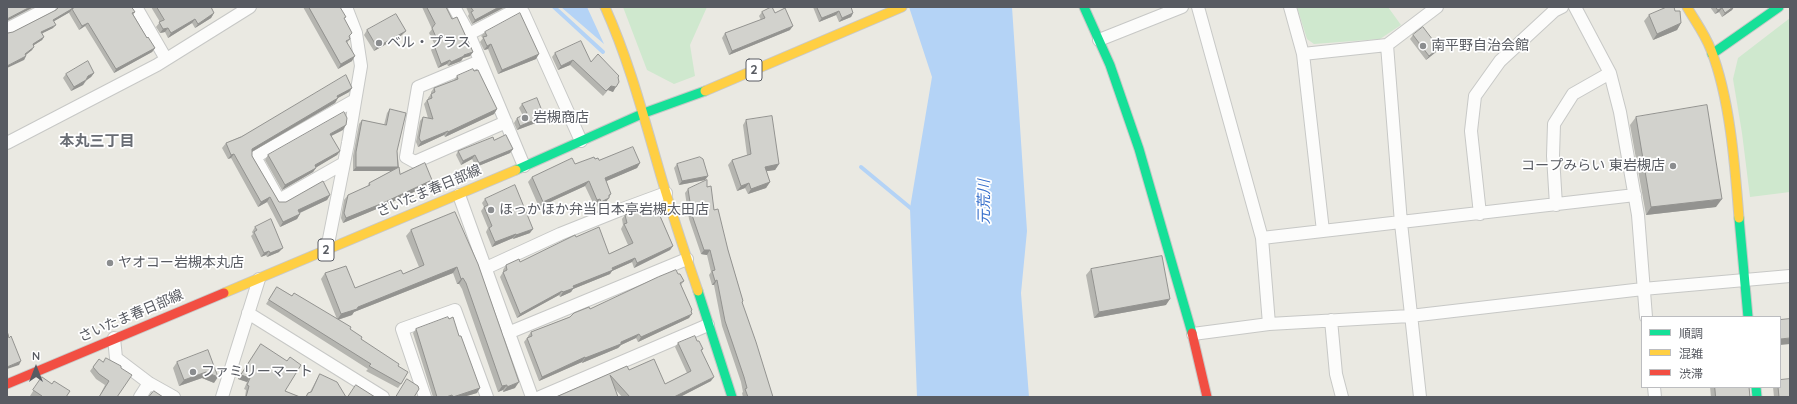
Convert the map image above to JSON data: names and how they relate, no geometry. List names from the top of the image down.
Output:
{
  "streets": {
    "street": ["2", "さいたま春日部線"]
  },
  "districts": ["本丸三丁目"],
  "water": ["元荒川"],
  "places": [
    "ベル・プラス",
    "南平野自治会館",
    "岩槻商店",
    "コープみらい 東岩槻店",
    "ほっかほか弁当日本亭岩槻太田店",
    "ヤオコー岩槻本丸店",
    "ファミリーマート"
  ],
  "legend": ["順調", "混雑", "渋滞"],
  "north": "top"
}
